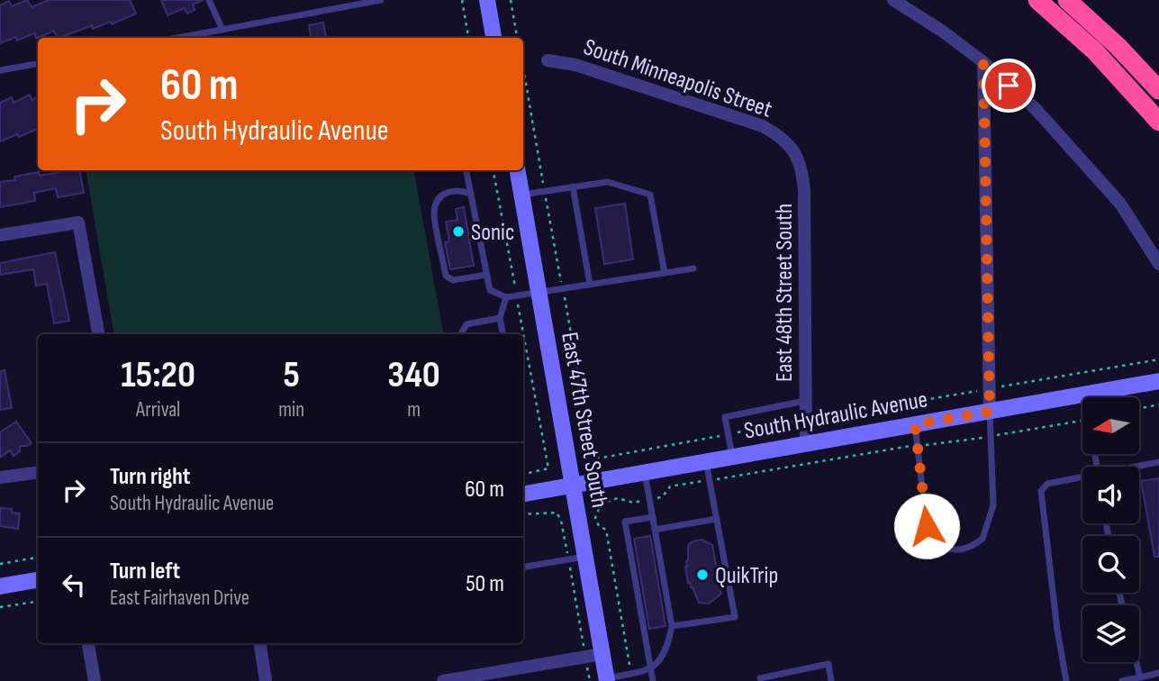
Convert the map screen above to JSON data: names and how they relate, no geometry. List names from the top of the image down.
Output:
{
  "streets": {
    "street": [
      "South Minneapolis Street",
      "East 48th Street South",
      "South Hydraulic Avenue",
      "East 47th Street South"
    ]
  },
  "crossings": [
    ["South Minneapolis Street", "East 48th Street South"],
    ["East 48th Street South", "South Hydraulic Avenue"],
    ["South Hydraulic Avenue", "East 47th Street South"]
  ],
  "places": ["Sonic", "QuikTrip"],
  "north": "left",
  "page": {
    "turn": ["60 m", "South Hydraulic Avenue"],
    "eta": [
      "15:20",
      "Arrival",
      "5",
      "min",
      "340",
      "m"
    ],
    "list": [
      {
        "name": "Turn right",
        "note": "South Hydraulic Avenue",
        "value": "60 m"
      },
      {
        "name": "Turn left",
        "note": "East Fairhaven Drive",
        "value": "50 m"
      }
    ]
  }
}
